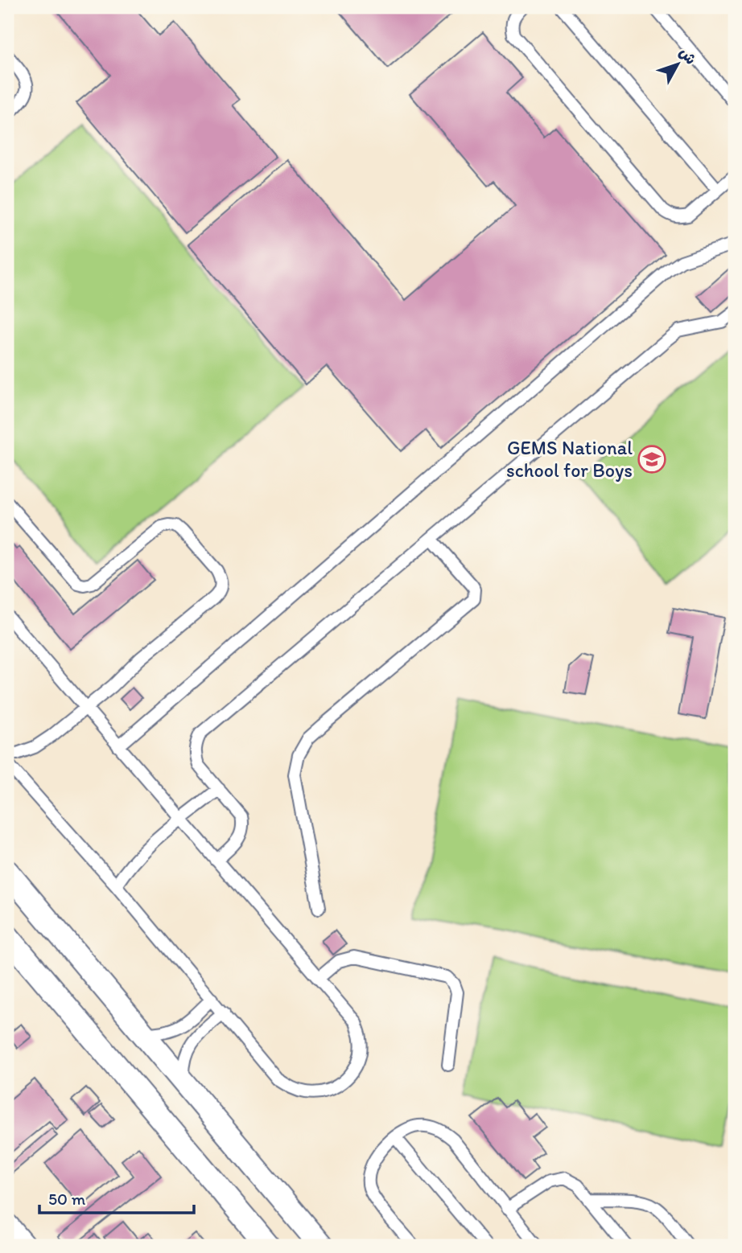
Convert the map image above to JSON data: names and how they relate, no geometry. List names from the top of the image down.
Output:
{
  "places": {
    "school or university": ["GEMS National school for Boys"]
  },
  "scale_bar": "50 m",
  "north": "top right"
}
